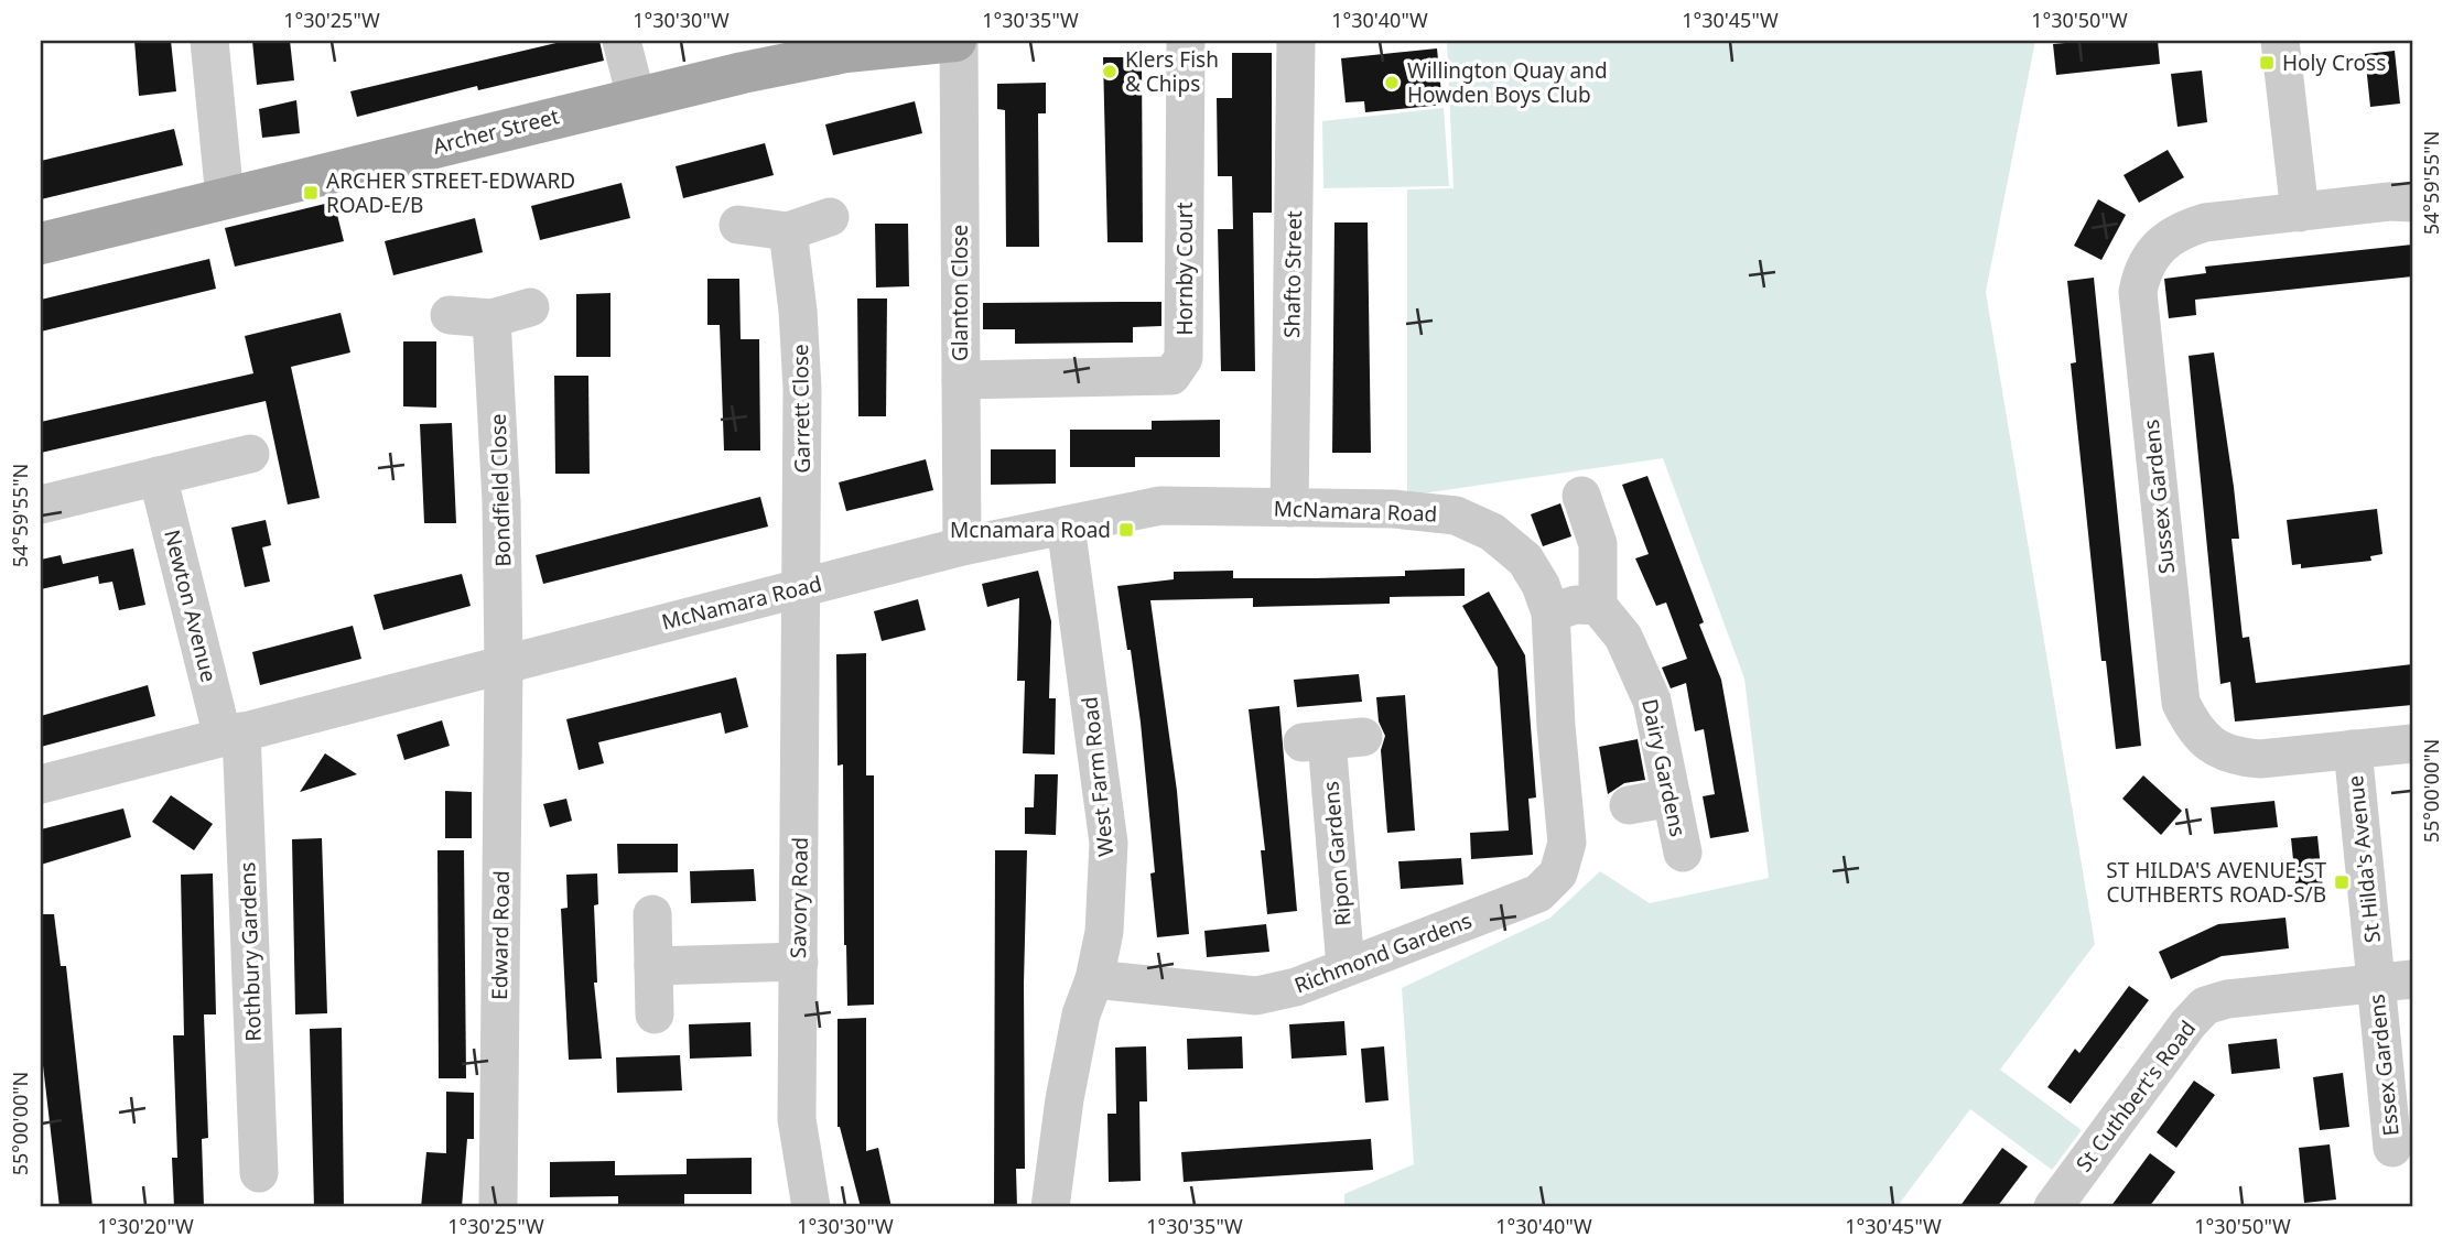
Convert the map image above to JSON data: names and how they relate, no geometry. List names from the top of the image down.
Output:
{
  "streets": {
    "main road": ["Archer Street"],
    "street": [
      "Hornby Court",
      "Shafto Street",
      "Glanton Close",
      "Garrett Close",
      "Bondfield Close",
      "Sussex Gardens",
      "McNamara Road",
      "Newton Avenue",
      "Dairy Gardens",
      "West Farm Road",
      "Ripon Gardens",
      "St Hilda's Avenue",
      "Savory Road",
      "Edward Road",
      "Rothbury Gardens",
      "Richmond Gardens",
      "Essex Gardens",
      "St Cuthbert's Road"
    ]
  },
  "crossings": [
    ["Archer Street", "Glanton Close"],
    ["Hornby Court", "Glanton Close"],
    ["Shafto Street", "McNamara Road"],
    ["Glanton Close", "McNamara Road"],
    ["Garrett Close", "McNamara Road"],
    ["Garrett Close", "Savory Road"],
    ["Bondfield Close", "McNamara Road"],
    ["Bondfield Close", "Edward Road"],
    ["Sussex Gardens", "St Hilda's Avenue"],
    ["McNamara Road", "Newton Avenue"],
    ["McNamara Road", "West Farm Road"],
    ["McNamara Road", "Savory Road"],
    ["McNamara Road", "Edward Road"],
    ["McNamara Road", "Rothbury Gardens"],
    ["McNamara Road", "Richmond Gardens"],
    ["Newton Avenue", "Rothbury Gardens"],
    ["West Farm Road", "Richmond Gardens"],
    ["Ripon Gardens", "Richmond Gardens"],
    ["St Hilda's Avenue", "Essex Gardens"],
    ["St Hilda's Avenue", "St Cuthbert's Road"],
    ["Essex Gardens", "St Cuthbert's Road"]
  ],
  "places": {
    "transit": [
      "Holy Cross",
      "ARCHER STREET-EDWARD ROAD-E/B",
      "Mcnamara Road",
      "ST HILDA'S AVENUE-ST CUTHBERTS ROAD-S/B"
    ],
    "other": ["Klers Fish & Chips", "Willington Quay and Howden Boys Club"]
  },
  "coordinates": [
    "1°30'25\"W",
    "1°30'30\"W",
    "1°30'35\"W",
    "1°30'40\"W",
    "1°30'45\"W",
    "1°30'50\"W",
    "54°59'55\"N",
    "55°00'00\"N",
    "1°30'20\"W"
  ]
}
